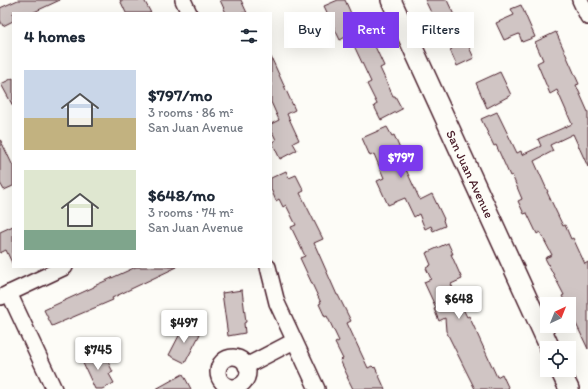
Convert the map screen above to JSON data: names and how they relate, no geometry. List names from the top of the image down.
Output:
{
  "streets": {
    "street": ["San Juan Avenue"]
  },
  "north": "top right",
  "page": {
    "chip": ["Buy", "Rent", "Filters"],
    "heading": "4 homes",
    "list": [
      {
        "name": "$797/mo",
        "note": "3 rooms · 86 m² · San Juan Avenue"
      },
      {
        "name": "$648/mo",
        "note": "3 rooms · 74 m² · San Juan Avenue"
      }
    ],
    "price": [
      "$797",
      "$648",
      "$497",
      "$745"
    ]
  }
}
